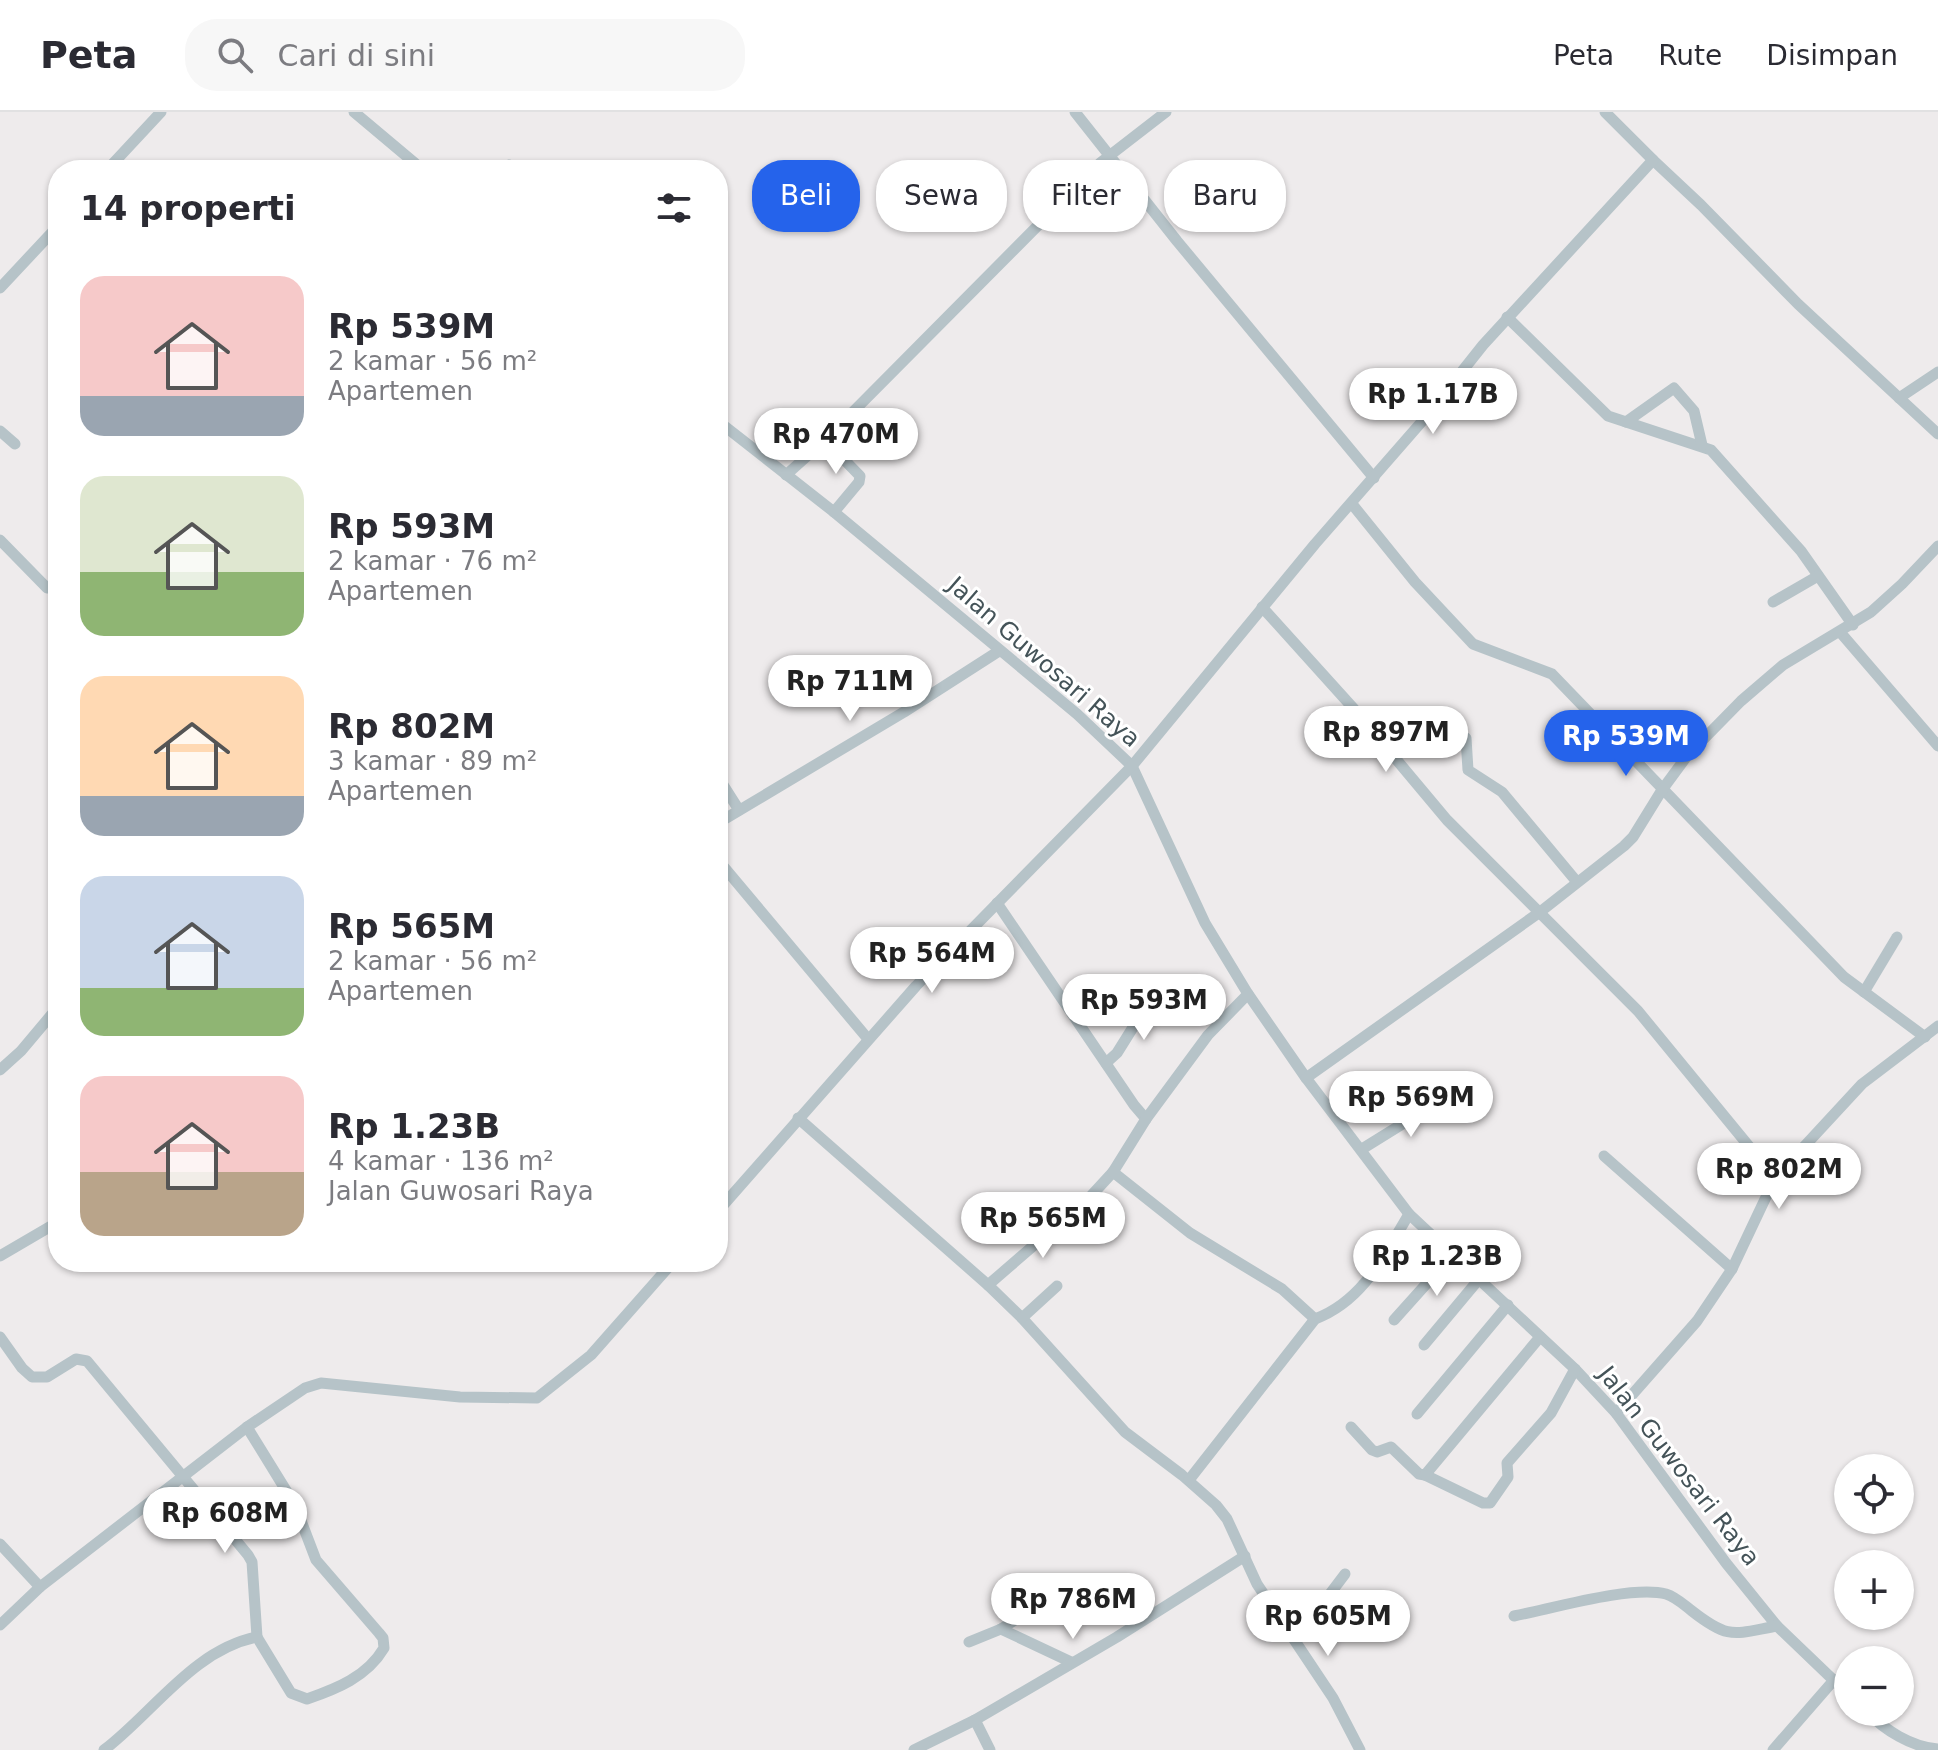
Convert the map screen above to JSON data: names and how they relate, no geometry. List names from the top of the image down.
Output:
{
  "streets": {
    "street": ["Jalan Guwosari Raya"]
  },
  "page": {
    "header": "Peta",
    "search": "Cari di sini",
    "nav": ["Peta", "Rute", "Disimpan"],
    "chip": [
      "Beli",
      "Sewa",
      "Filter",
      "Baru"
    ],
    "heading": "14 properti",
    "list": [
      {
        "name": "Rp 539M",
        "note": "2 kamar · 56 m² · Apartemen"
      },
      {
        "name": "Rp 593M",
        "note": "2 kamar · 76 m² · Apartemen"
      },
      {
        "name": "Rp 802M",
        "note": "3 kamar · 89 m² · Apartemen"
      },
      {
        "name": "Rp 565M",
        "note": "2 kamar · 56 m² · Apartemen"
      },
      {
        "name": "Rp 1.23B",
        "note": "4 kamar · 136 m² · Jalan Guwosari Raya"
      }
    ],
    "price": [
      "Rp 1.17B",
      "Rp 470M",
      "Rp 711M",
      "Rp 897M",
      "Rp 539M",
      "Rp 564M",
      "Rp 593M",
      "Rp 569M",
      "Rp 802M",
      "Rp 565M",
      "Rp 1.23B",
      "Rp 608M",
      "Rp 786M",
      "Rp 605M"
    ],
    "map_buttons": ["+", "−"]
  }
}
